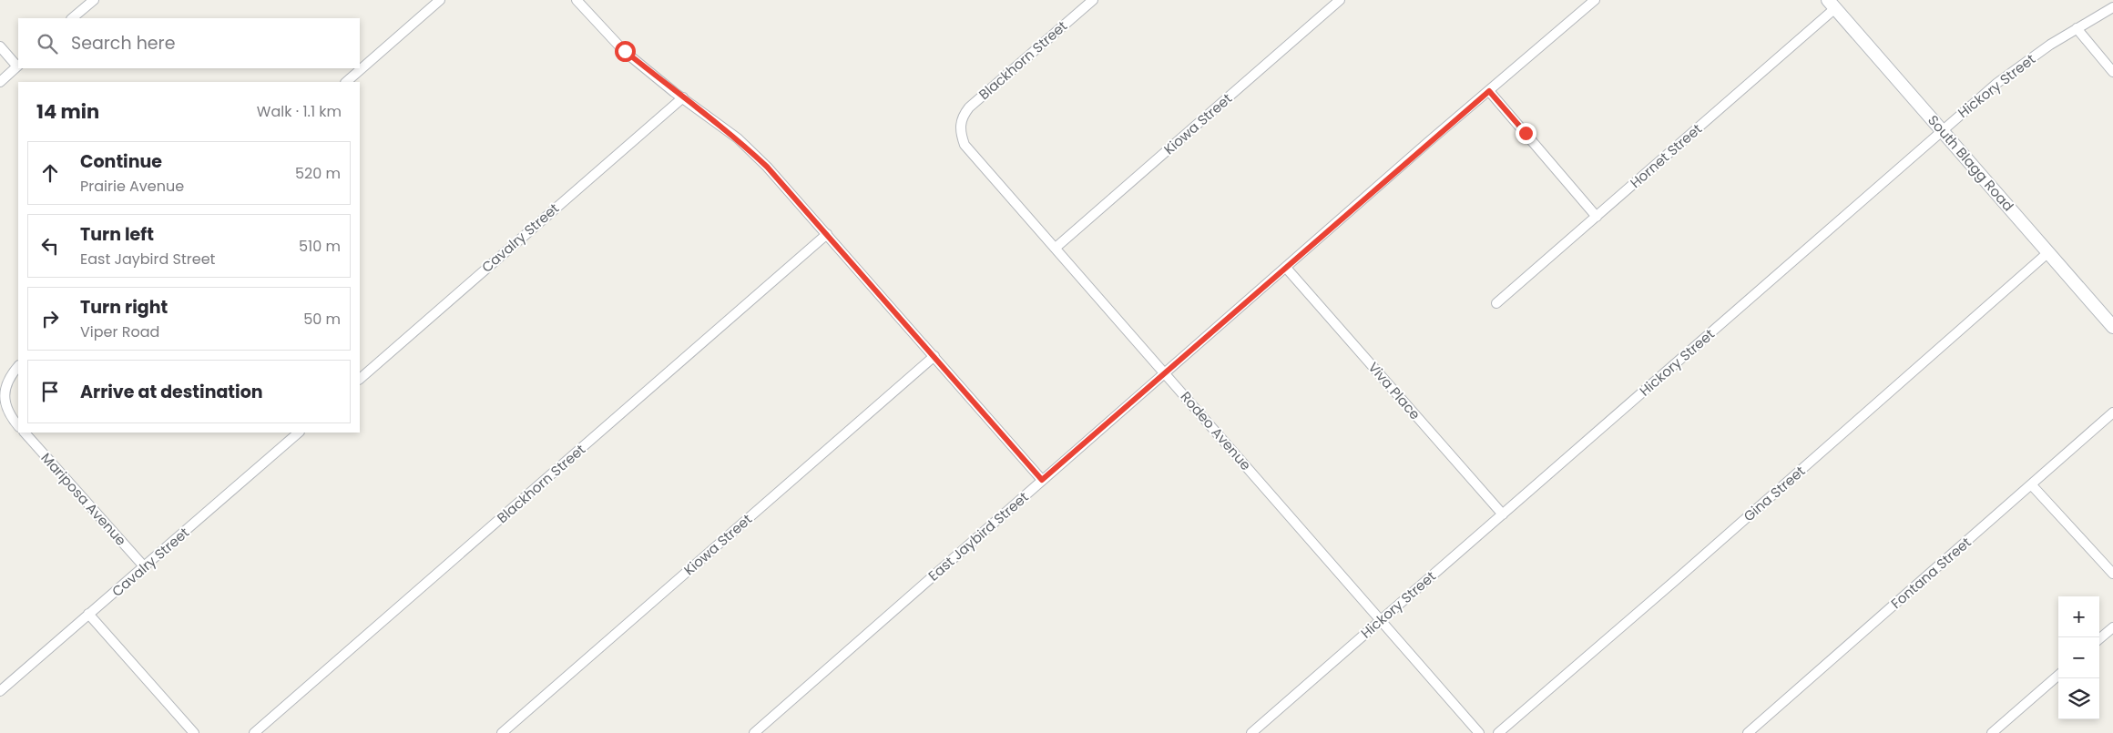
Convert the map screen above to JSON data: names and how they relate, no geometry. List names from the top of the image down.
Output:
{
  "streets": {
    "main road": ["South Blagg Road"],
    "street": [
      "Blackhorn Street",
      "Hickory Street",
      "Kiowa Street",
      "Hornet Street",
      "Cavalry Street",
      "Viva Place",
      "Rodeo Avenue",
      "Gina Street",
      "Mariposa Avenue",
      "East Jaybird Street",
      "Fontana Street"
    ]
  },
  "crossings": [
    ["Blackhorn Street", "Rodeo Avenue"],
    ["Hickory Street", "South Blagg Road"],
    ["Hickory Street", "Viva Place"],
    ["Hickory Street", "Rodeo Avenue"],
    ["Kiowa Street", "Rodeo Avenue"],
    ["Hornet Street", "South Blagg Road"],
    ["South Blagg Road", "Gina Street"],
    ["Cavalry Street", "Mariposa Avenue"],
    ["Viva Place", "East Jaybird Street"],
    ["Rodeo Avenue", "East Jaybird Street"]
  ],
  "page": {
    "search": "Search here",
    "heading": ["14 min", "Walk · 1.1 km"],
    "list": [
      ["Continue", "Prairie Avenue", "520 m"],
      ["Turn left", "East Jaybird Street", "510 m"],
      ["Turn right", "Viper Road", "50 m"],
      "Arrive at destination"
    ],
    "map_buttons": ["+", "−"]
  }
}
